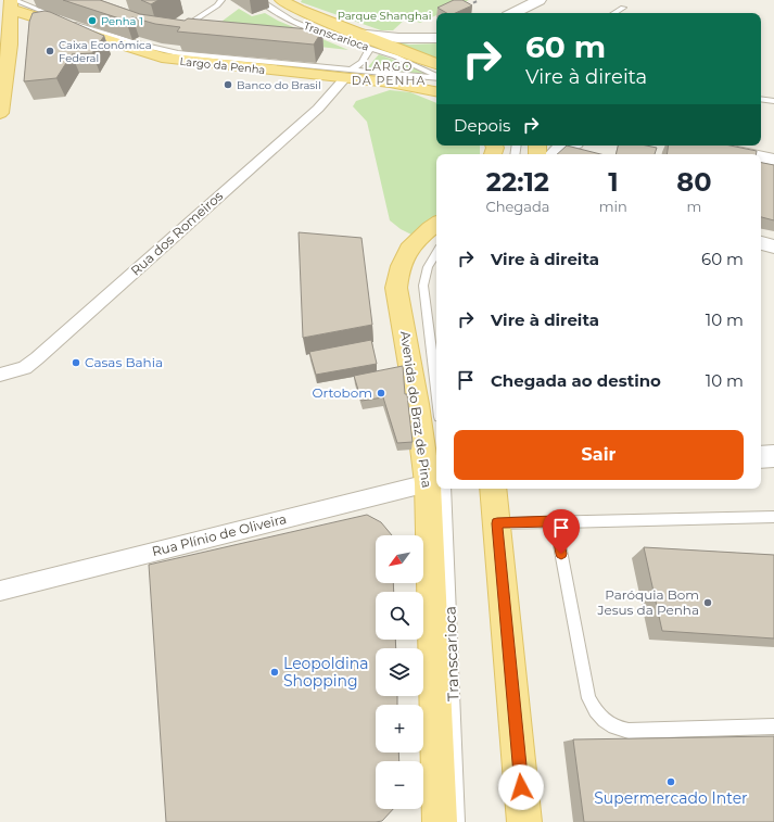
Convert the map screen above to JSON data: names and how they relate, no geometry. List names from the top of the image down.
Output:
{
  "streets": {
    "main road": ["Largo da Penha", "Avenida do Braz de Pina"],
    "street": ["Rua dos Romeiros", "Rua Plínio de Oliveira"],
    "lane": ["Transcarioca"]
  },
  "crossings": [
    ["Transcarioca", "Largo da Penha"],
    ["Transcarioca", "Rua dos Romeiros"],
    ["Largo da Penha", "Rua dos Romeiros"]
  ],
  "districts": ["LARGO DA PENHA"],
  "parks": ["Parque Shanghai"],
  "places": [
    "Penha 1",
    "Caixa Econômica Federal",
    "Banco do Brasil",
    "Casas Bahia",
    "Ortobom",
    "Paróquia Bom Jesus da Penha",
    "Leopoldina Shopping",
    "Supermercado Inter"
  ],
  "north": "bottom left",
  "page": {
    "turn": ["60 m", "Vire à direita"],
    "then": "Depois",
    "eta": [
      "22:12",
      "Chegada",
      "1",
      "min",
      "80",
      "m"
    ],
    "list": [
      {
        "name": "Vire à direita",
        "value": "60 m"
      },
      {
        "name": "Vire à direita",
        "value": "10 m"
      },
      {
        "name": "Chegada ao destino",
        "value": "10 m"
      }
    ],
    "buttons": "Sair",
    "map_buttons": ["+", "−"]
  }
}
